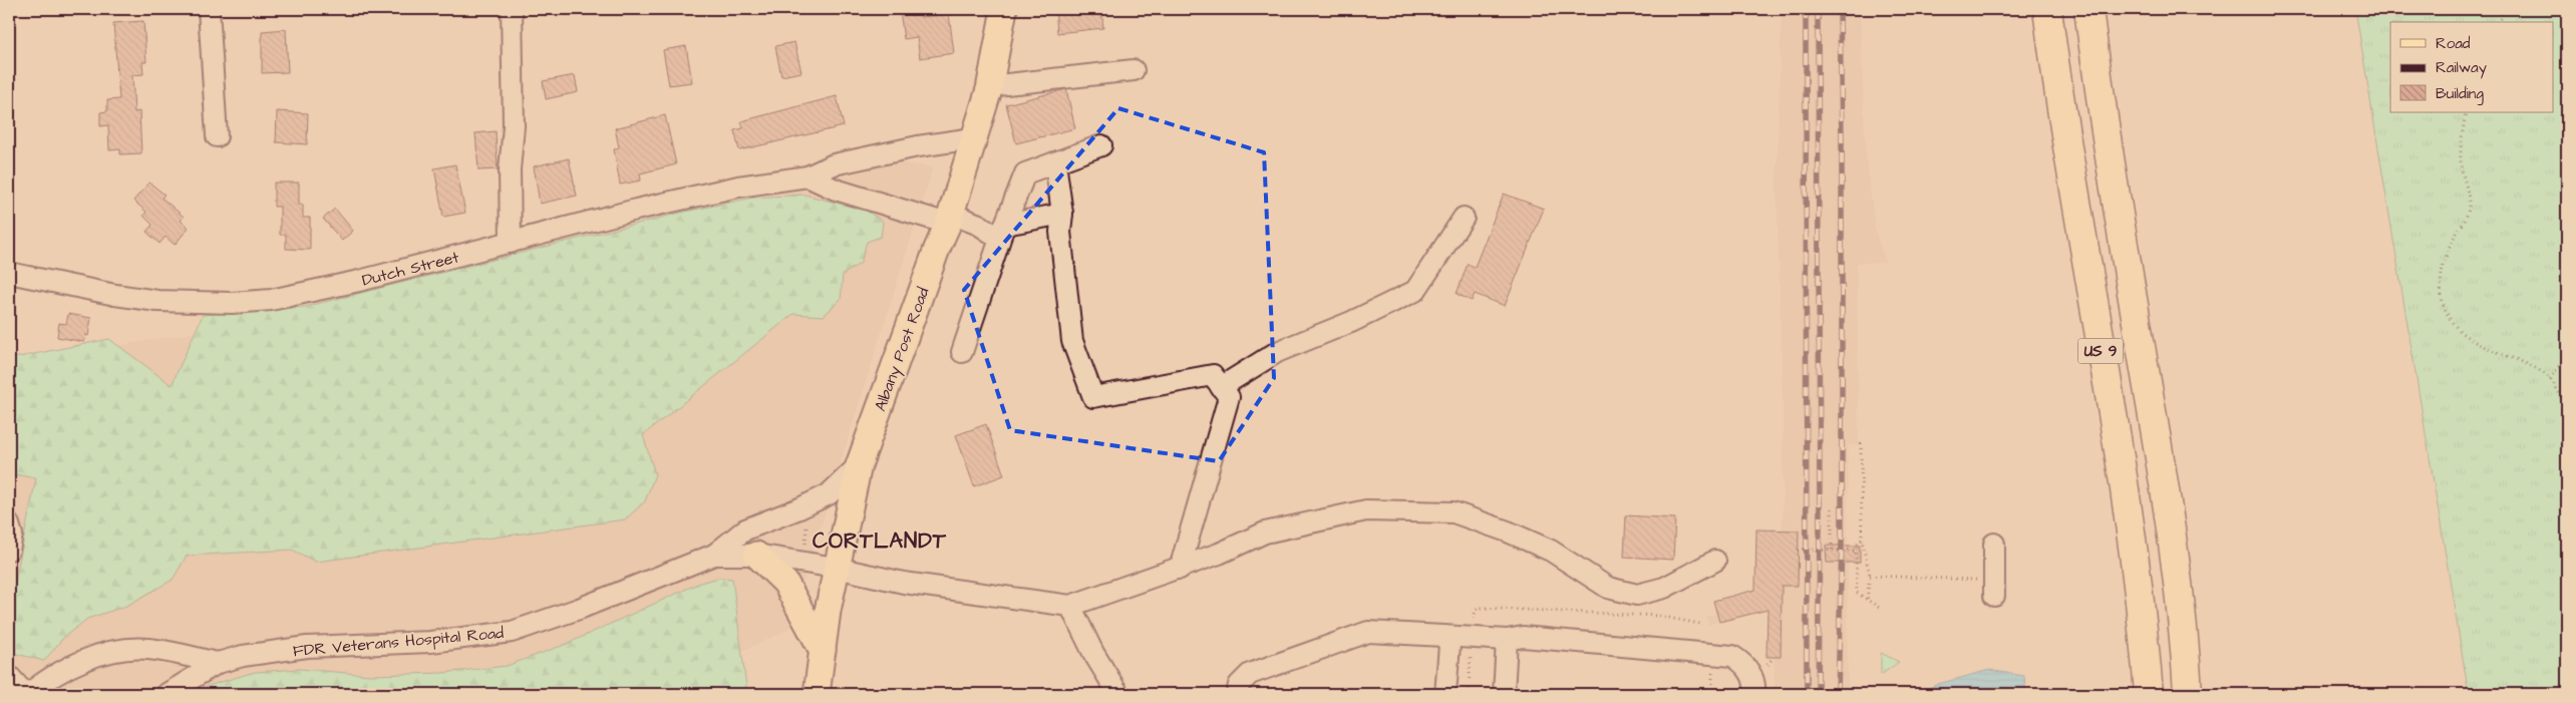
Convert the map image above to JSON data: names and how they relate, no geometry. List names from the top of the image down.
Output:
{
  "streets": {
    "highway": ["US 9"],
    "main road": ["Albany Post Road"],
    "street": ["Dutch Street", "FDR Veterans Hospital Road"]
  },
  "crossings": [
    ["Dutch Street", "Albany Post Road"],
    ["Albany Post Road", "FDR Veterans Hospital Road"]
  ],
  "districts": ["CORTLANDT"],
  "legend": ["Road", "Railway", "Building"]
}
